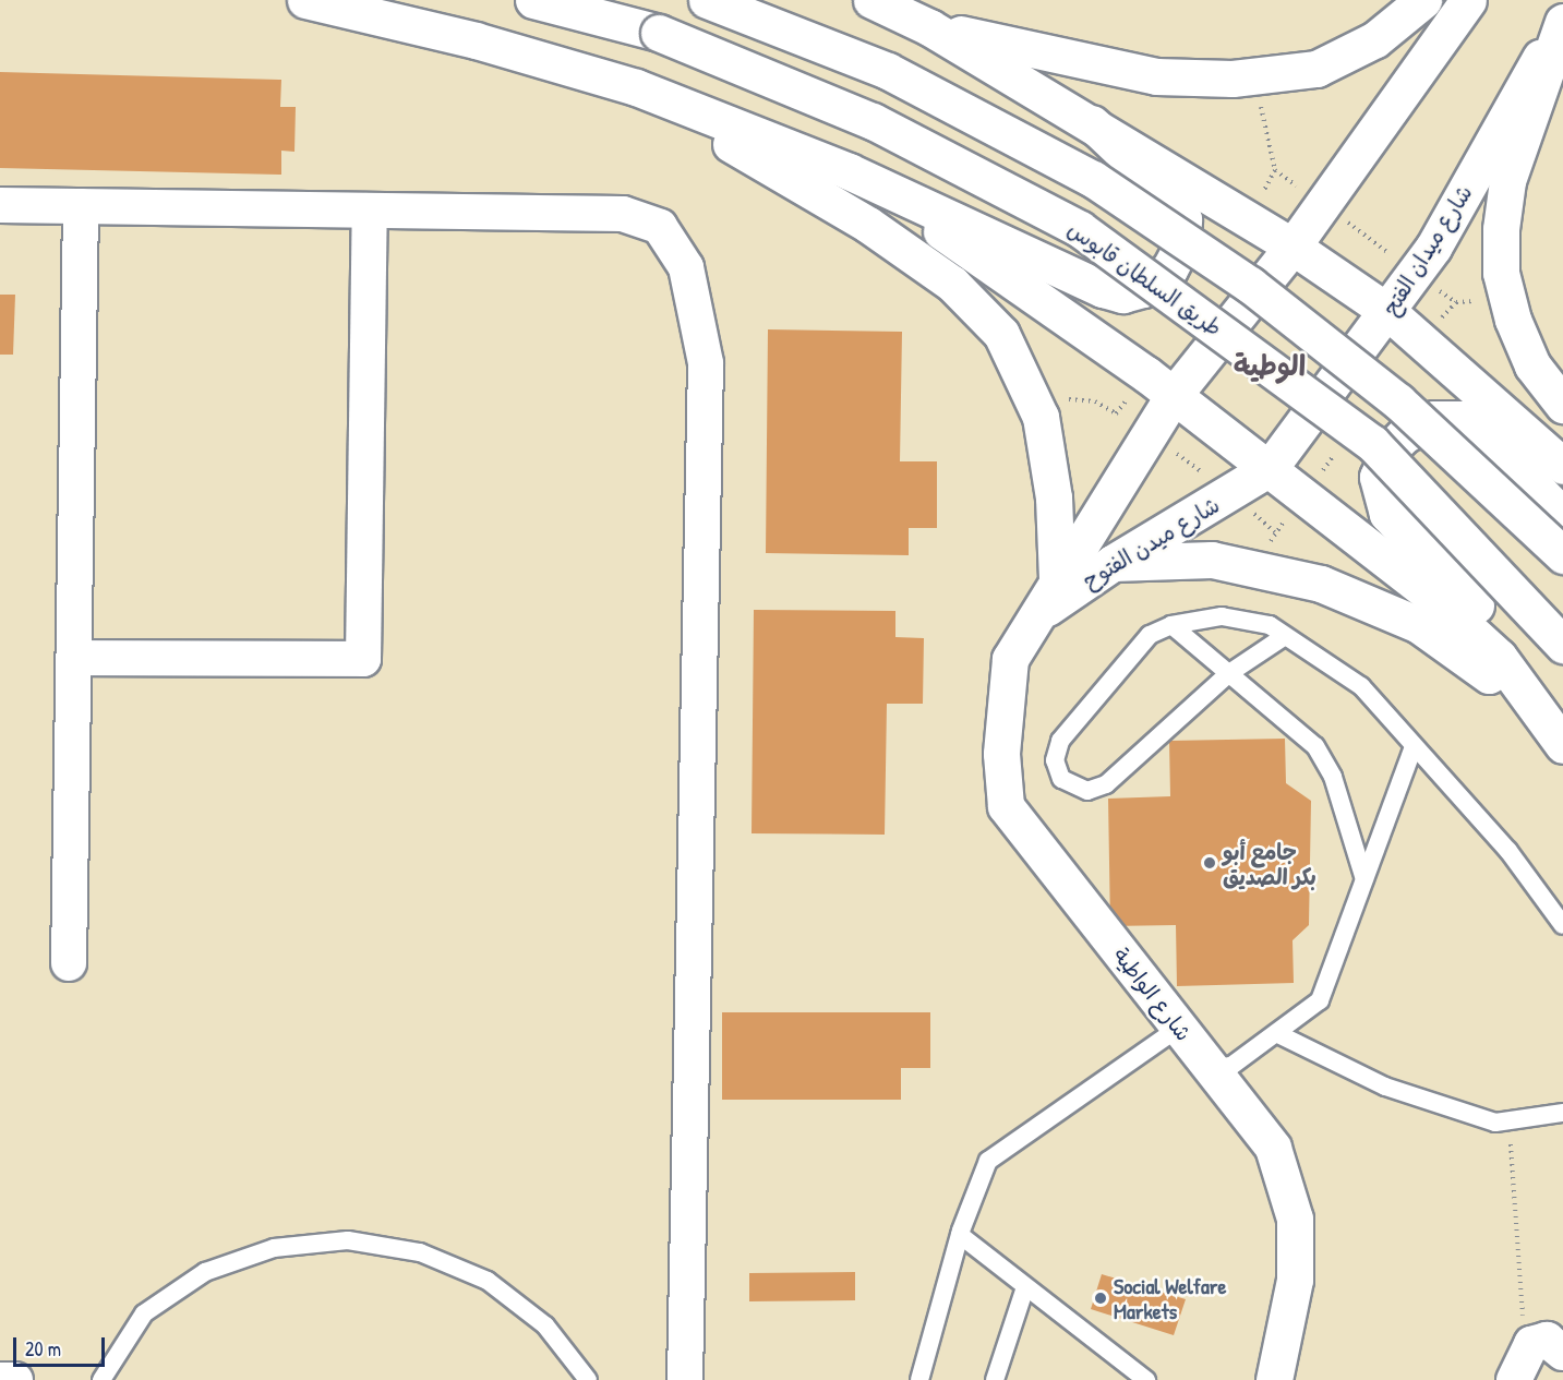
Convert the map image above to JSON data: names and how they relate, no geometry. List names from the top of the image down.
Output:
{
  "streets": {
    "main road": [
      "شارع ميدان الفتح",
      "طريق السلطان قابوس",
      "شارع ميدن الفتوح",
      "شارع الواطية"
    ]
  },
  "crossings": [
    ["شارع ميدان الفتح", "شارع ميدن الفتوح"],
    ["شارع ميدن الفتوح", "شارع الواطية"]
  ],
  "districts": ["الوطية"],
  "places": ["جامع أبو بكر الصديق", "Social Welfare Markets"],
  "scale_bar": "20 m"
}
